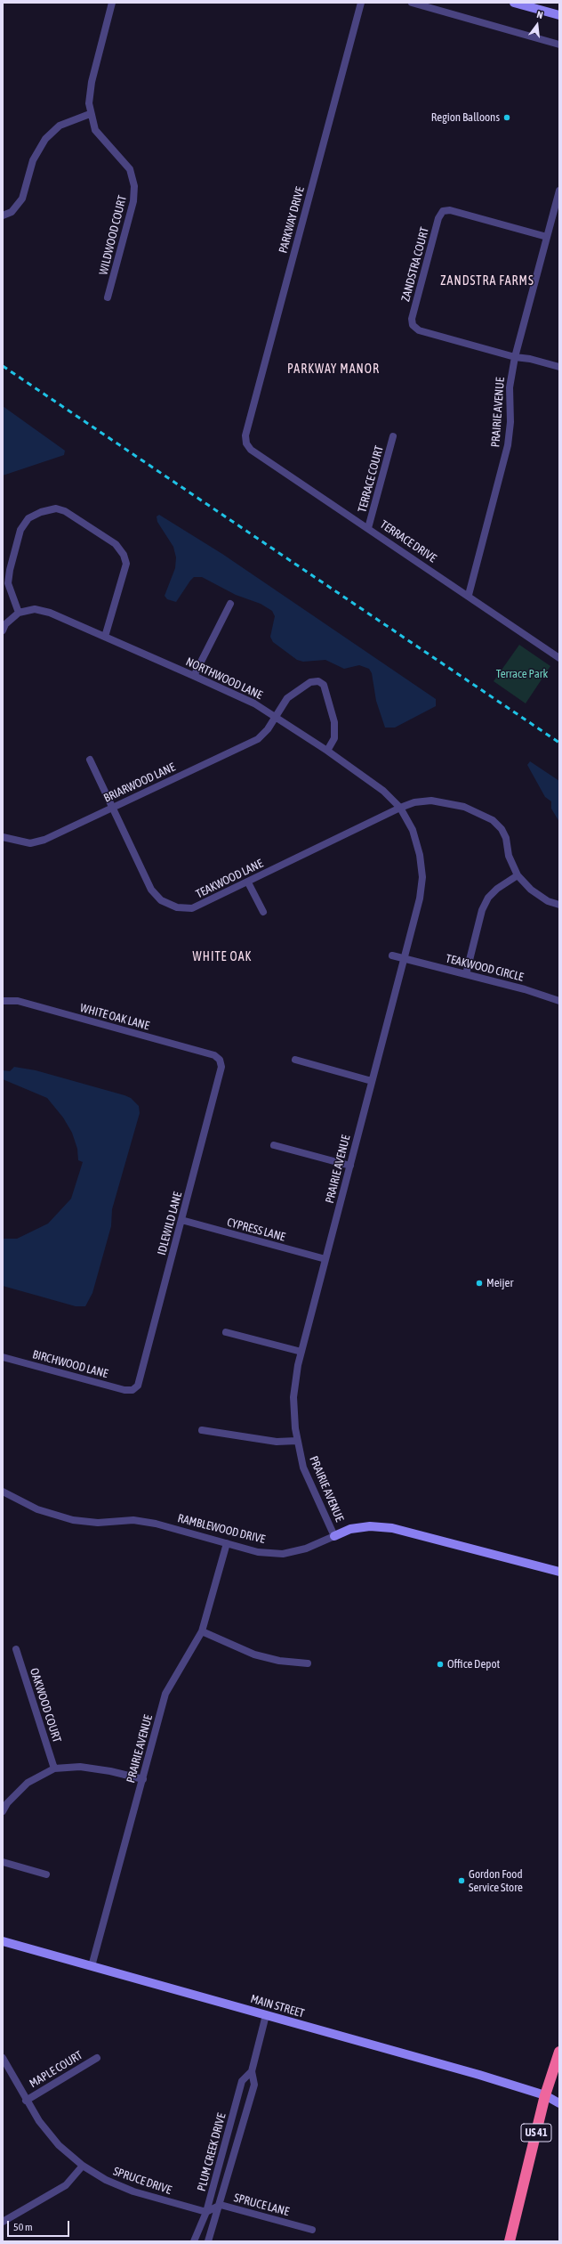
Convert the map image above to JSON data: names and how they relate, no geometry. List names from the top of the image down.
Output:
{
  "streets": {
    "highway": ["US 41"],
    "street": [
      "PARKWAY DRIVE",
      "WILDWOOD COURT",
      "ZANDSTRA COURT",
      "PRAIRIE AVENUE",
      "TERRACE COURT",
      "TERRACE DRIVE",
      "NORTHWOOD LANE",
      "BRIARWOOD LANE",
      "TEAKWOOD LANE",
      "TEAKWOOD CIRCLE",
      "WHITE OAK LANE",
      "IDLEWILD LANE",
      "CYPRESS LANE",
      "BIRCHWOOD LANE",
      "RAMBLEWOOD DRIVE",
      "OAKWOOD COURT",
      "MAIN STREET",
      "MAPLE COURT",
      "PLUM CREEK DRIVE",
      "SPRUCE DRIVE",
      "SPRUCE LANE"
    ]
  },
  "crossings": [
    ["PARKWAY DRIVE", "TERRACE DRIVE"],
    ["ZANDSTRA COURT", "PRAIRIE AVENUE"],
    ["PRAIRIE AVENUE", "TERRACE DRIVE"],
    ["PRAIRIE AVENUE", "NORTHWOOD LANE"],
    ["PRAIRIE AVENUE", "TEAKWOOD LANE"],
    ["PRAIRIE AVENUE", "TEAKWOOD CIRCLE"],
    ["PRAIRIE AVENUE", "CYPRESS LANE"],
    ["PRAIRIE AVENUE", "RAMBLEWOOD DRIVE"],
    ["PRAIRIE AVENUE", "MAIN STREET"],
    ["TERRACE COURT", "TERRACE DRIVE"],
    ["NORTHWOOD LANE", "BRIARWOOD LANE"],
    ["NORTHWOOD LANE", "TEAKWOOD LANE"],
    ["BRIARWOOD LANE", "TEAKWOOD LANE"],
    ["WHITE OAK LANE", "IDLEWILD LANE"],
    ["IDLEWILD LANE", "CYPRESS LANE"],
    ["IDLEWILD LANE", "BIRCHWOOD LANE"],
    ["MAIN STREET", "US 41"],
    ["MAIN STREET", "PLUM CREEK DRIVE"],
    ["MAPLE COURT", "SPRUCE DRIVE"],
    ["PLUM CREEK DRIVE", "SPRUCE DRIVE"],
    ["PLUM CREEK DRIVE", "SPRUCE LANE"],
    ["SPRUCE DRIVE", "SPRUCE LANE"]
  ],
  "districts": ["ZANDSTRA FARMS", "PARKWAY MANOR", "WHITE OAK"],
  "parks": ["Terrace Park"],
  "places": [
    "Region Balloons",
    "Meijer",
    "Office Depot",
    "Gordon Food Service Store"
  ],
  "scale_bar": "50 m",
  "north": "top"
}
